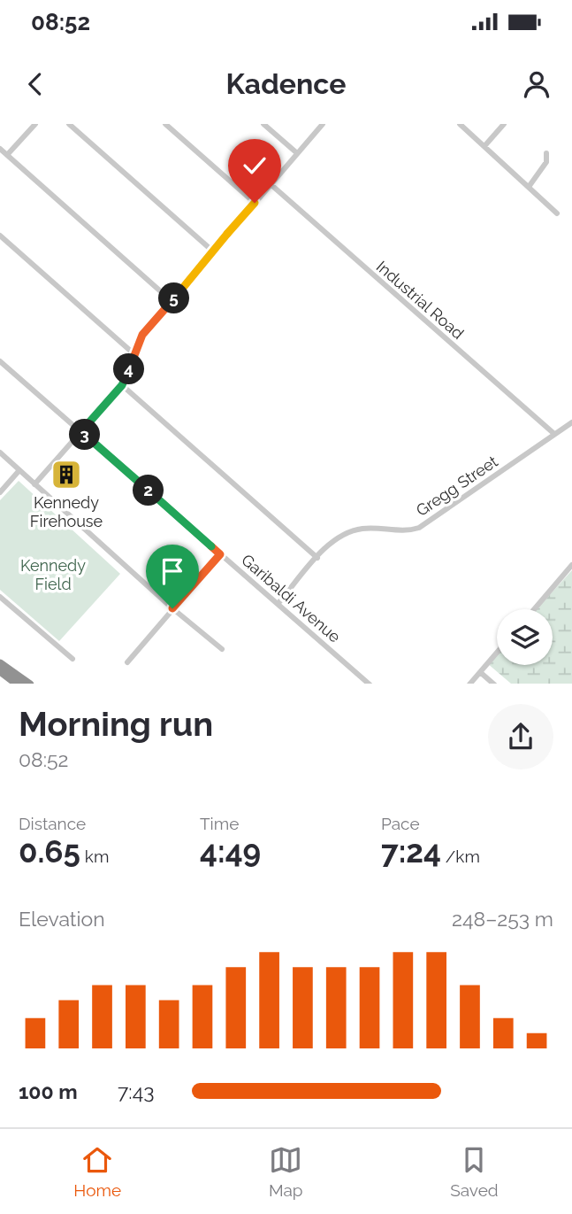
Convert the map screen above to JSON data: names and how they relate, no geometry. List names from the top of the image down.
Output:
{
  "streets": {
    "street": ["Industrial Road", "Gregg Street", "Garibaldi Avenue"]
  },
  "crossings": [
    ["Industrial Road", "Gregg Street"],
    ["Gregg Street", "Garibaldi Avenue"]
  ],
  "parks": ["Kennedy Field"],
  "places": {
    "building": ["Kennedy Firehouse"]
  },
  "page": {
    "status": "08:52",
    "header": "Kadence",
    "pins": [
      "5",
      "4",
      "3",
      "2"
    ],
    "heading": ["Morning run", "08:52"],
    "stats": [
      ["Distance", "0.65 km"],
      ["Time", "4:49"],
      ["Pace", "7:24 /km"]
    ],
    "chart": ["Elevation", "248–253 m"],
    "list": [
      {
        "name": "100 m",
        "note": "7:43"
      }
    ],
    "tabs": ["Home", "Map", "Saved"]
  }
}
